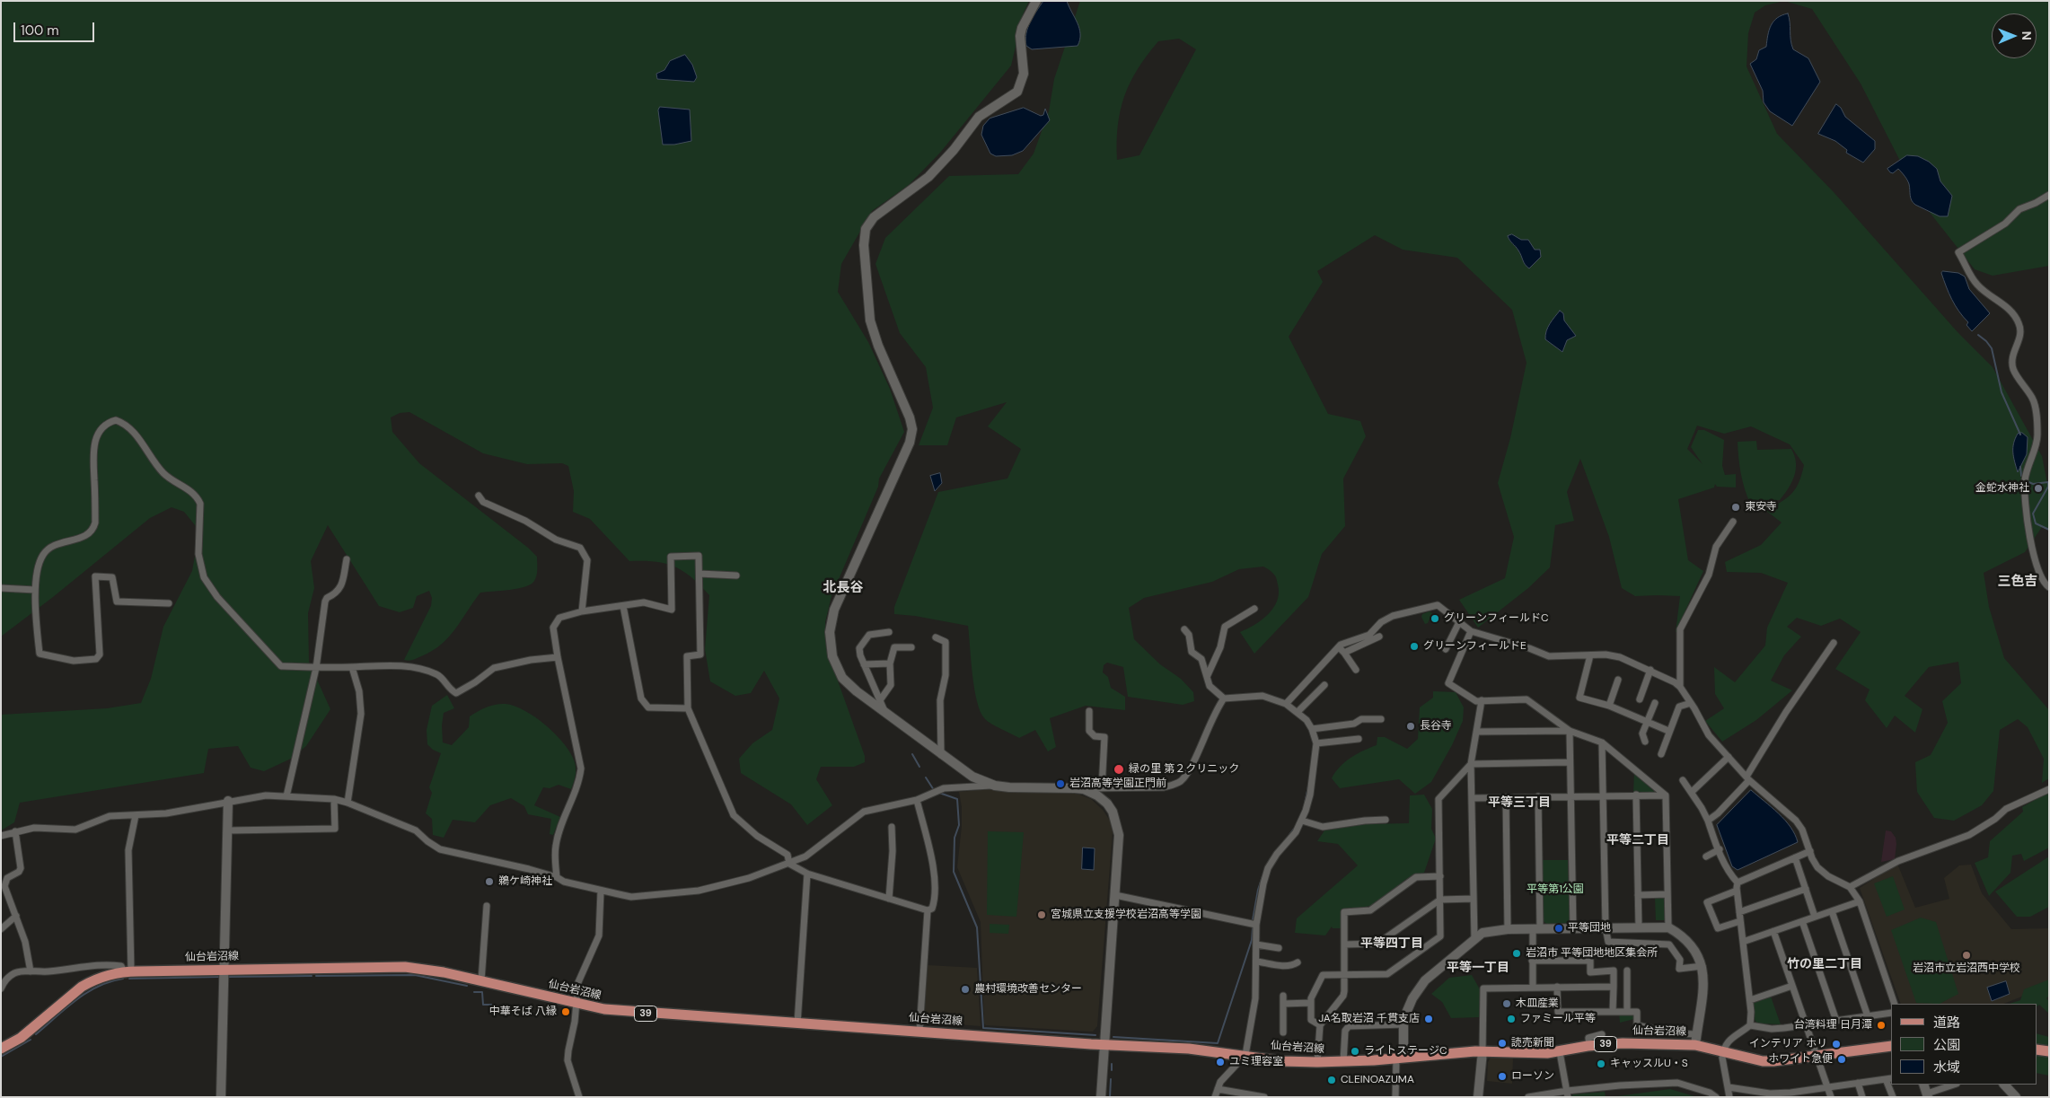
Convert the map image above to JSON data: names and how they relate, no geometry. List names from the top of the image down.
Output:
{
  "streets": {
    "main road": ["仙台岩沼線", "39"]
  },
  "districts": [
    "三色吉",
    "北長谷",
    "平等三丁目",
    "平等二丁目",
    "平等四丁目",
    "竹の里二丁目",
    "平等一丁目"
  ],
  "parks": ["平等第1公園"],
  "places": [
    "金蛇水神社",
    "東安寺",
    "グリーンフィールドC",
    "グリーンフィールドE",
    "長谷寺",
    "緑の里 第２クリニック",
    "岩沼高等学園正門前",
    "鵜ケ崎神社",
    "宮城県立支援学校岩沼高等学園",
    "平等団地",
    "岩沼市 平等団地地区集会所",
    "岩沼市立岩沼西中学校",
    "農村環境改善センター",
    "木皿産業",
    "中華そば 八縁",
    "JA名取岩沼 千貫支店",
    "ファミール平等",
    "台湾料理 日月潭",
    "読売新聞",
    "インテリア ホリ",
    "ライトステージC",
    "ホワイト急便",
    "ユミ理容室",
    "キャッスルU・S",
    "ローソン",
    "CLEINOAZUMA"
  ],
  "legend": ["道路", "公園", "水域"],
  "scale_bar": "100 m",
  "north": "right"
}
